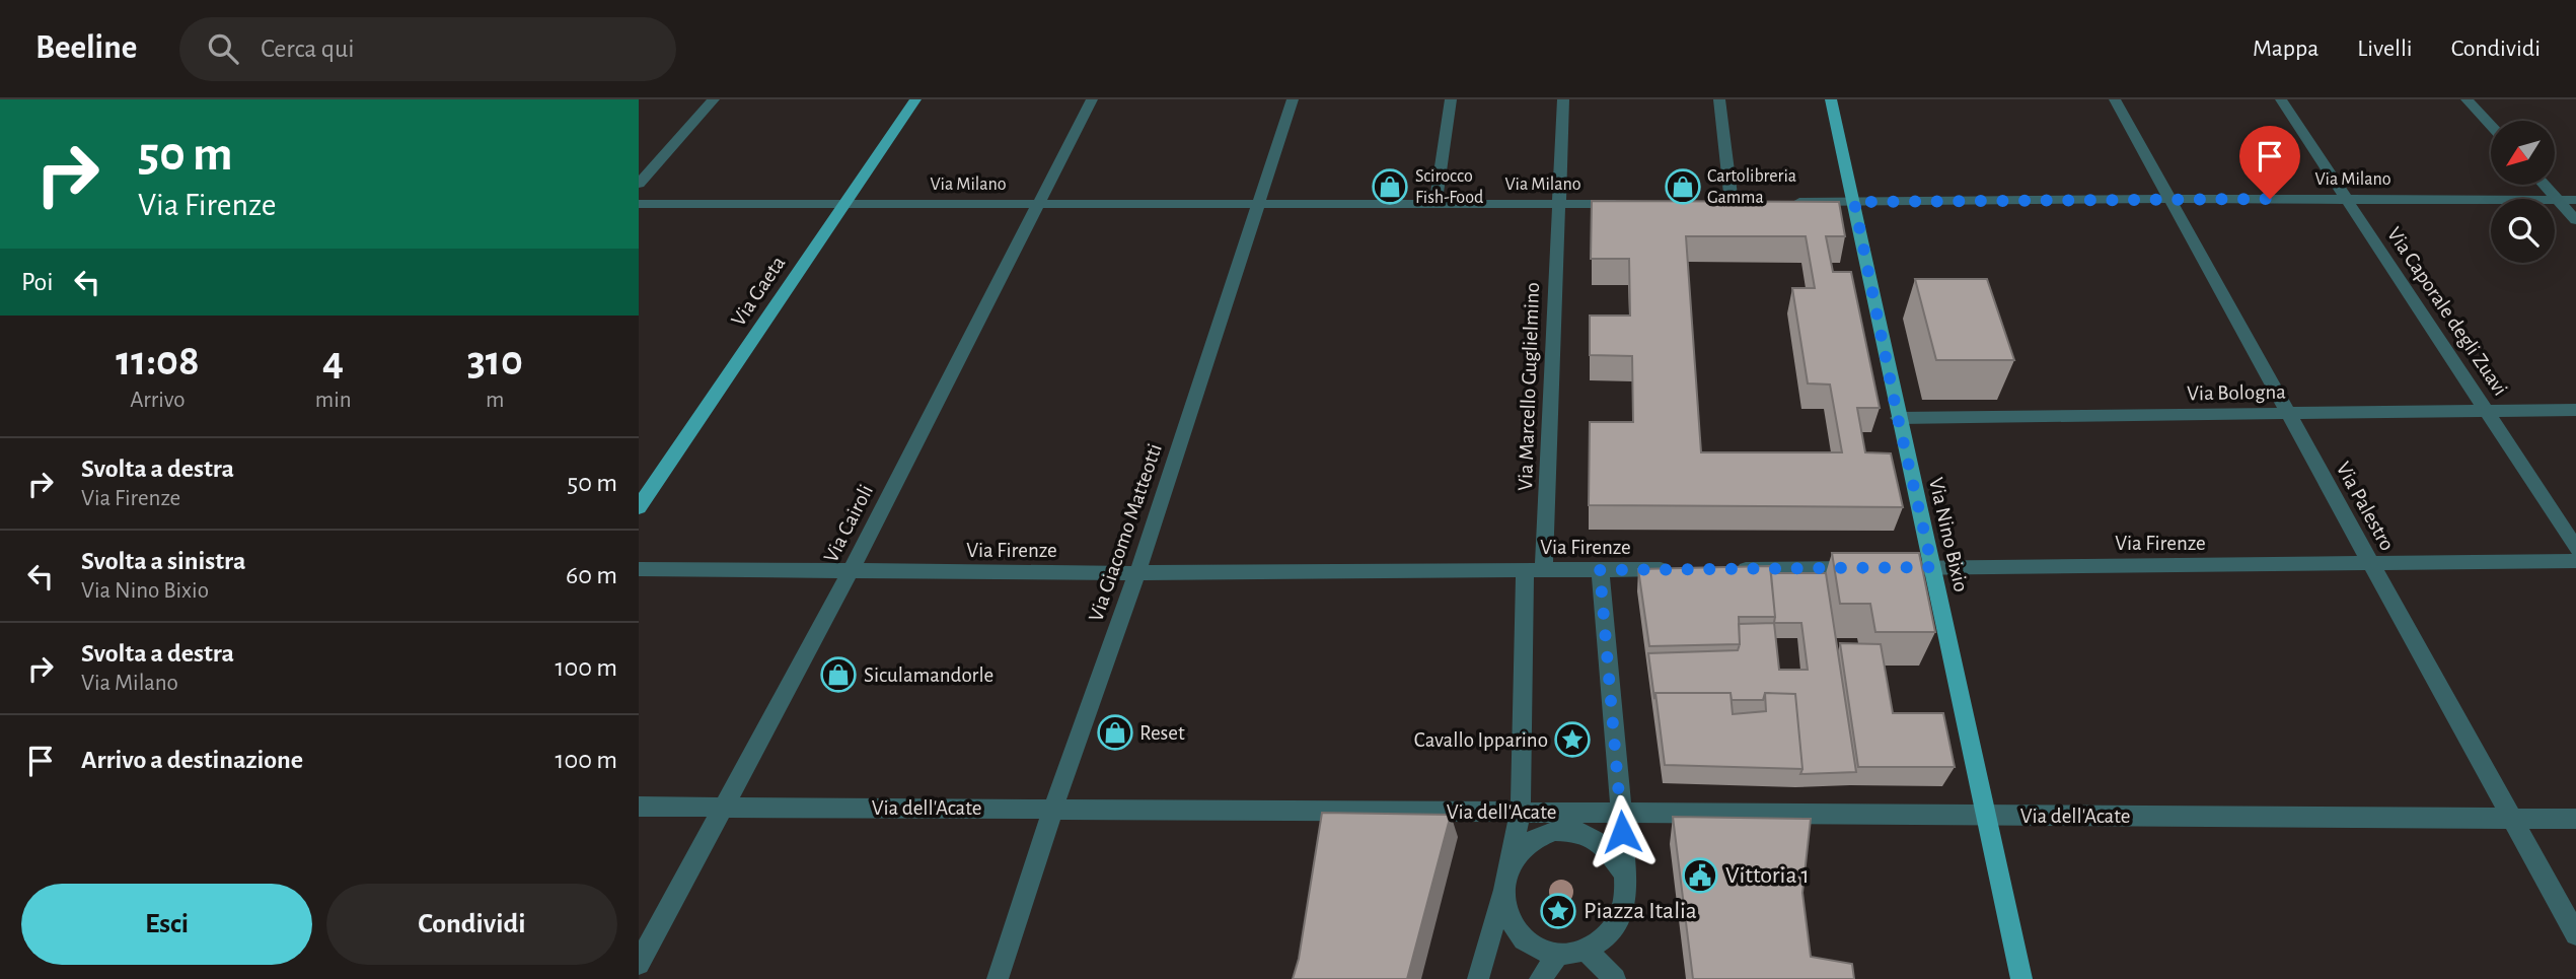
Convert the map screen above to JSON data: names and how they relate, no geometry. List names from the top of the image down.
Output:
{
  "streets": {
    "main road": ["Via Gaeta", "Via Nino Bixio"],
    "street": [
      "Via Milano",
      "Via Caporale degli Zuavi",
      "Via Marcello Guglielmino",
      "Via Bologna",
      "Via Palestro",
      "Via Cairoli",
      "Via Giacomo Matteotti",
      "Via Firenze",
      "Via dell'Acate"
    ]
  },
  "crossings": [
    ["Via Milano", "Via Gaeta"],
    ["Via Milano", "Via Caporale degli Zuavi"],
    ["Via Milano", "Via Marcello Guglielmino"],
    ["Via Milano", "Via Palestro"],
    ["Via Milano", "Via Cairoli"],
    ["Via Milano", "Via Giacomo Matteotti"],
    ["Via Milano", "Via Nino Bixio"],
    ["Via Caporale degli Zuavi", "Via Bologna"],
    ["Via Marcello Guglielmino", "Via Firenze"],
    ["Via Marcello Guglielmino", "Via dell'Acate"],
    ["Via Bologna", "Via Palestro"],
    ["Via Bologna", "Via Nino Bixio"],
    ["Via Palestro", "Via Firenze"],
    ["Via Palestro", "Via dell'Acate"],
    ["Via Cairoli", "Via Firenze"],
    ["Via Cairoli", "Via dell'Acate"],
    ["Via Giacomo Matteotti", "Via Firenze"],
    ["Via Giacomo Matteotti", "Via dell'Acate"],
    ["Via Nino Bixio", "Via Firenze"],
    ["Via Nino Bixio", "Via dell'Acate"]
  ],
  "places": {
    "shop": [
      "Scirocco Fish-Food",
      "Cartolibreria Gamma",
      "Siculamandorle",
      "Reset"
    ],
    "place": ["Cavallo Ipparino", "Piazza Italia"],
    "public building": ["Vittoria 1"]
  },
  "north": "bottom left",
  "page": {
    "header": "Beeline",
    "search": "Cerca qui",
    "nav": ["Mappa", "Livelli", "Condividi"],
    "turn": ["50 m", "Via Firenze"],
    "then": "Poi",
    "eta": [
      "11:08",
      "Arrivo",
      "4",
      "min",
      "310",
      "m"
    ],
    "list": [
      {
        "name": "Svolta a destra",
        "note": "Via Firenze",
        "value": "50 m"
      },
      {
        "name": "Svolta a sinistra",
        "note": "Via Nino Bixio",
        "value": "60 m"
      },
      {
        "name": "Svolta a destra",
        "note": "Via Milano",
        "value": "100 m"
      },
      {
        "name": "Arrivo a destinazione",
        "value": "100 m"
      }
    ],
    "buttons": ["Esci", "Condividi"]
  }
}
